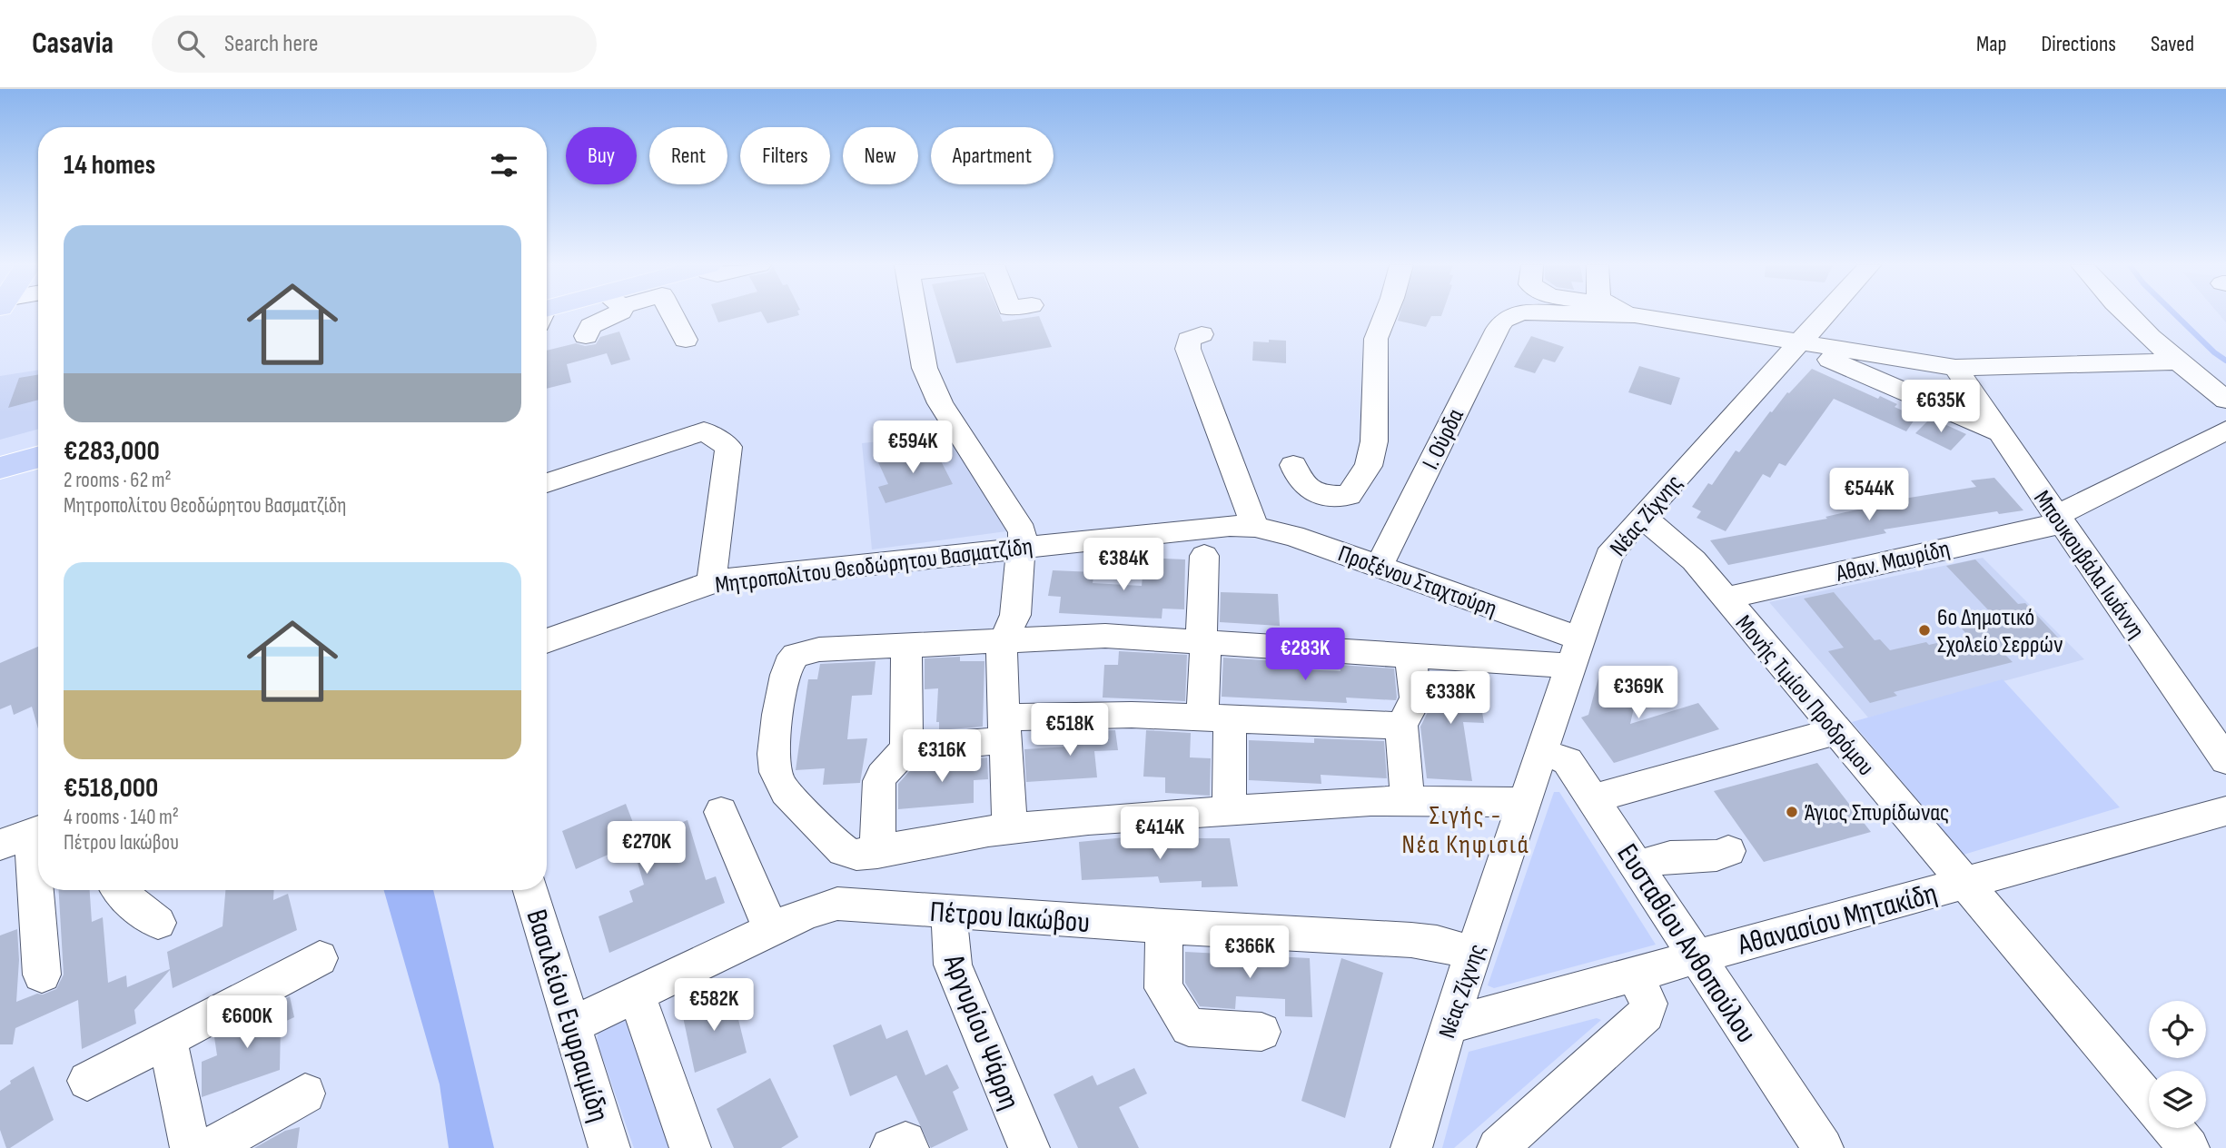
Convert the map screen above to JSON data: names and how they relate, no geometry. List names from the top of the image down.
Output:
{
  "streets": {
    "street": [
      "Ι. Ούρδα",
      "Νέας Ζίχνης",
      "Αθαν. Μαυρίδη",
      "Μπουκουβάλα Ιωάννη",
      "Μητροπολίτου Θεοδώρητου Βασματζίδη",
      "Προξένου Σταχτούρη",
      "Μονής Τιμίου Προδρόμου",
      "Πέτρου Ιακώβου",
      "Αθανασίου Μητακίδη",
      "Ευσταθίου Ανθοπούλου",
      "Βασιλείου Ευφραιμίδη",
      "Αργυρίου Ψάρρη"
    ]
  },
  "crossings": [
    ["Ι. Ούρδα", "Προξένου Σταχτούρη"],
    ["Νέας Ζίχνης", "Προξένου Σταχτούρη"],
    ["Νέας Ζίχνης", "Μονής Τιμίου Προδρόμου"],
    ["Νέας Ζίχνης", "Πέτρου Ιακώβου"],
    ["Νέας Ζίχνης", "Αθανασίου Μητακίδη"],
    ["Νέας Ζίχνης", "Ευσταθίου Ανθοπούλου"],
    ["Αθαν. Μαυρίδη", "Μπουκουβάλα Ιωάννη"],
    ["Αθαν. Μαυρίδη", "Μονής Τιμίου Προδρόμου"],
    ["Μητροπολίτου Θεοδώρητου Βασματζίδη", "Προξένου Σταχτούρη"],
    ["Μονής Τιμίου Προδρόμου", "Αθανασίου Μητακίδη"],
    ["Πέτρου Ιακώβου", "Βασιλείου Ευφραιμίδη"],
    ["Πέτρου Ιακώβου", "Αργυρίου Ψάρρη"],
    ["Αθανασίου Μητακίδη", "Ευσταθίου Ανθοπούλου"]
  ],
  "districts": ["Σιγής - Νέα Κηφισιά"],
  "places": ["6ο Δημοτικό Σχολείο Σερρών", "Άγιος Σπυρίδωνας"],
  "page": {
    "header": "Casavia",
    "search": "Search here",
    "nav": ["Map", "Directions", "Saved"],
    "chip": [
      "Buy",
      "Rent",
      "Filters",
      "New",
      "Apartment"
    ],
    "heading": "14 homes",
    "list": [
      {
        "name": "€283,000",
        "note": "2 rooms · 62 m² · Μητροπολίτου Θεοδώρητου Βασματζίδη"
      },
      {
        "name": "€518,000",
        "note": "4 rooms · 140 m² · Πέτρου Ιακώβου"
      }
    ],
    "price": [
      "€635K",
      "€594K",
      "€544K",
      "€384K",
      "€283K",
      "€369K",
      "€338K",
      "€518K",
      "€316K",
      "€414K",
      "€270K",
      "€366K",
      "€582K",
      "€600K"
    ]
  }
}
